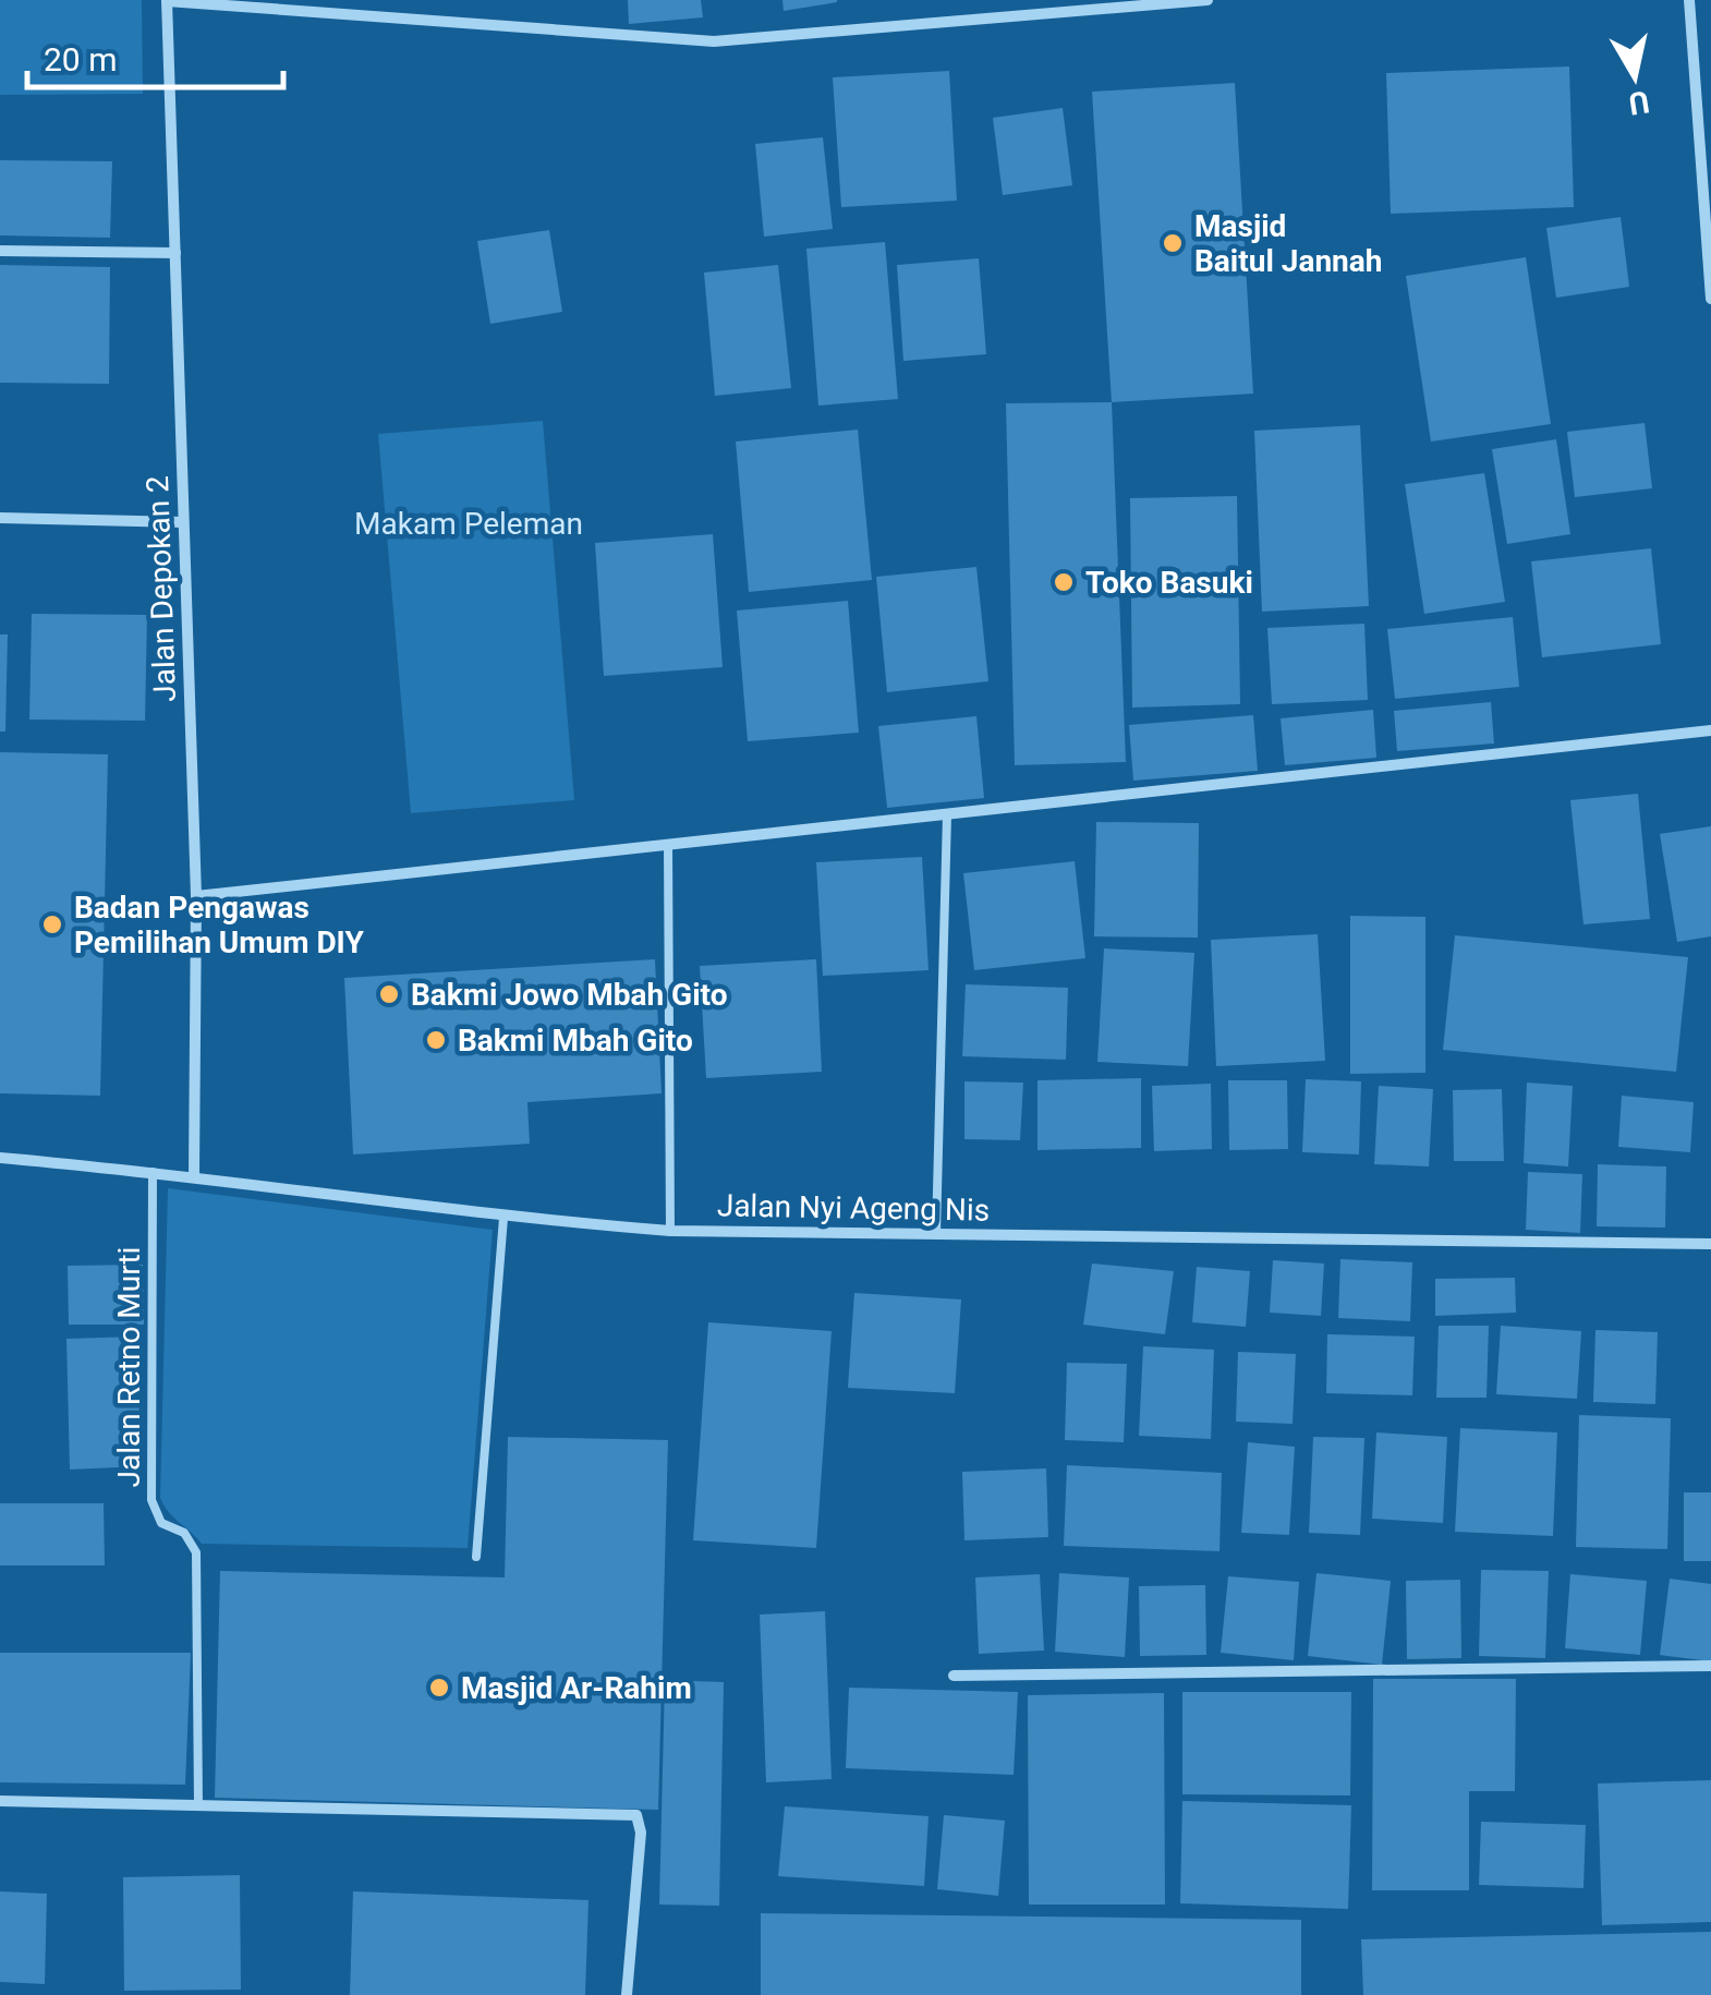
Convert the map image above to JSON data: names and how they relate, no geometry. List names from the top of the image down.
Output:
{
  "streets": {
    "street": ["Jalan Depokan 2", "Jalan Nyi Ageng Nis"],
    "lane": ["Jalan Retno Murti"]
  },
  "crossings": [
    ["Jalan Depokan 2", "Jalan Nyi Ageng Nis"],
    ["Jalan Nyi Ageng Nis", "Jalan Retno Murti"]
  ],
  "parks": ["Makam Peleman"],
  "places": [
    "Masjid Baitul Jannah",
    "Toko Basuki",
    "Badan Pengawas Pemilihan Umum DIY",
    "Bakmi Jowo Mbah Gito",
    "Bakmi Mbah Gito",
    "Masjid Ar-Rahim"
  ],
  "scale_bar": "20 m",
  "north": "bottom"
}
